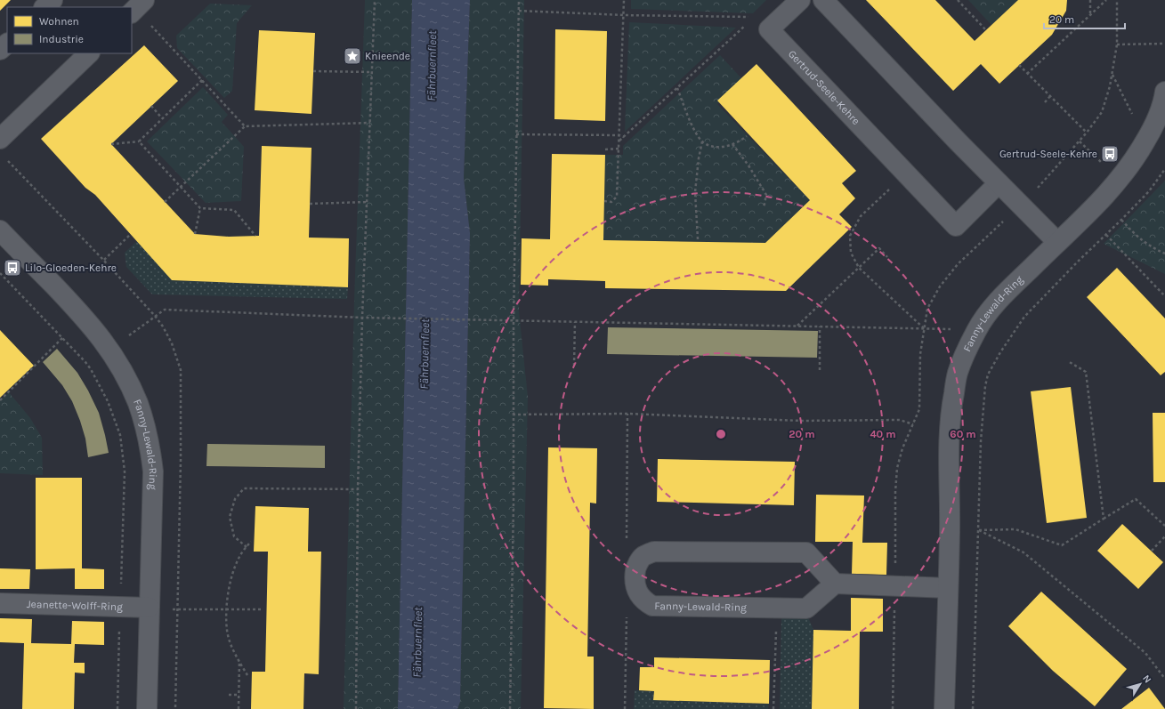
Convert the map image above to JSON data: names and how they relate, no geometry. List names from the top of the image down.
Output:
{
  "streets": {
    "street": ["Gertrud-Seele-Kehre", "Fanny-Lewald-Ring", "Jeanette-Wolff-Ring"]
  },
  "crossings": [
    ["Fanny-Lewald-Ring", "Jeanette-Wolff-Ring"]
  ],
  "water": ["Fährbuernfleet"],
  "places": {
    "place": ["Knieende"],
    "bus stop": ["Gertrud-Seele-Kehre", "Lilo-Gloeden-Kehre"]
  },
  "legend": ["Wohnen", "Industrie"],
  "scale_bar": "20 m",
  "north": "top right",
  "rings": ["20 m", "40 m", "60 m"]
}
